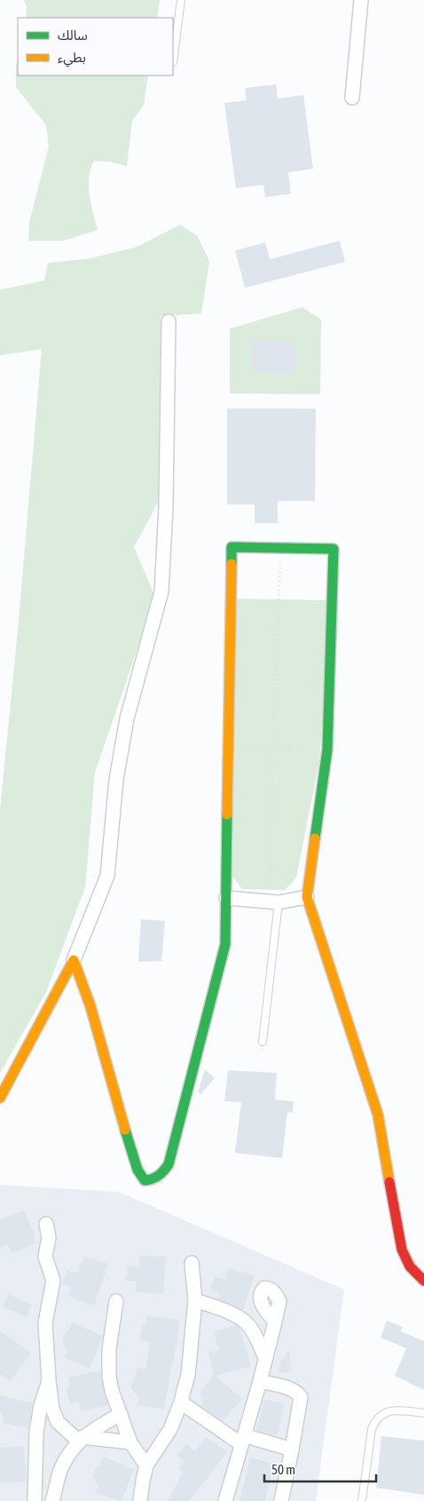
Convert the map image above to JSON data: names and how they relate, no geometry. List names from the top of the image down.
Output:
{
  "legend": ["سالك", "بطيء"],
  "scale_bar": "50 m"
}
